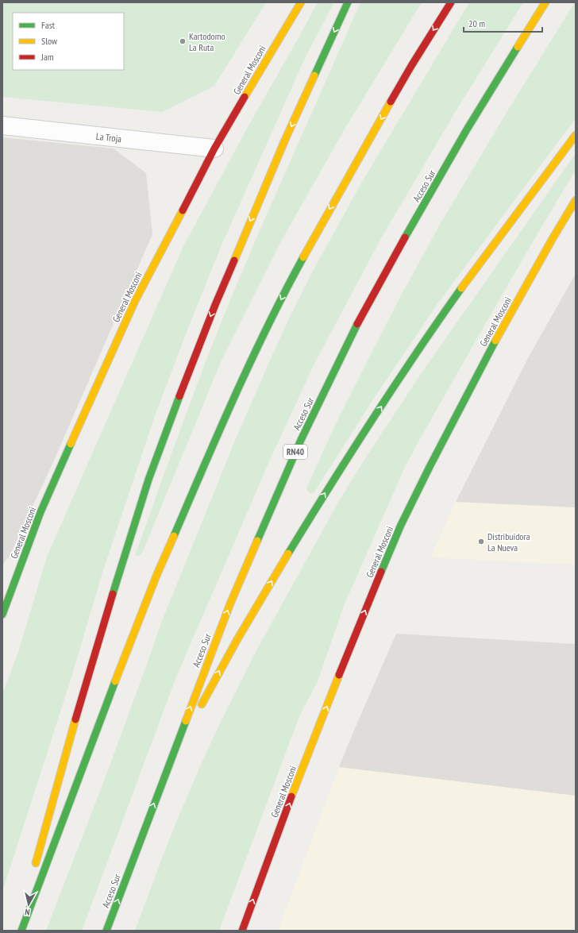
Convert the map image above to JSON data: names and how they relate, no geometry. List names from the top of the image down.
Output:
{
  "streets": {
    "main road": ["General Mosconi", "Acceso Sur", "RN40"],
    "street": ["La Troja"]
  },
  "crossings": [
    ["General Mosconi", "La Troja"]
  ],
  "one_way": ["General Mosconi"],
  "places": ["Kartodomo La Ruta", "Distribuidora La Nueva"],
  "legend": ["Fast", "Slow", "Jam"],
  "scale_bar": "20 m",
  "north": "bottom"
}
